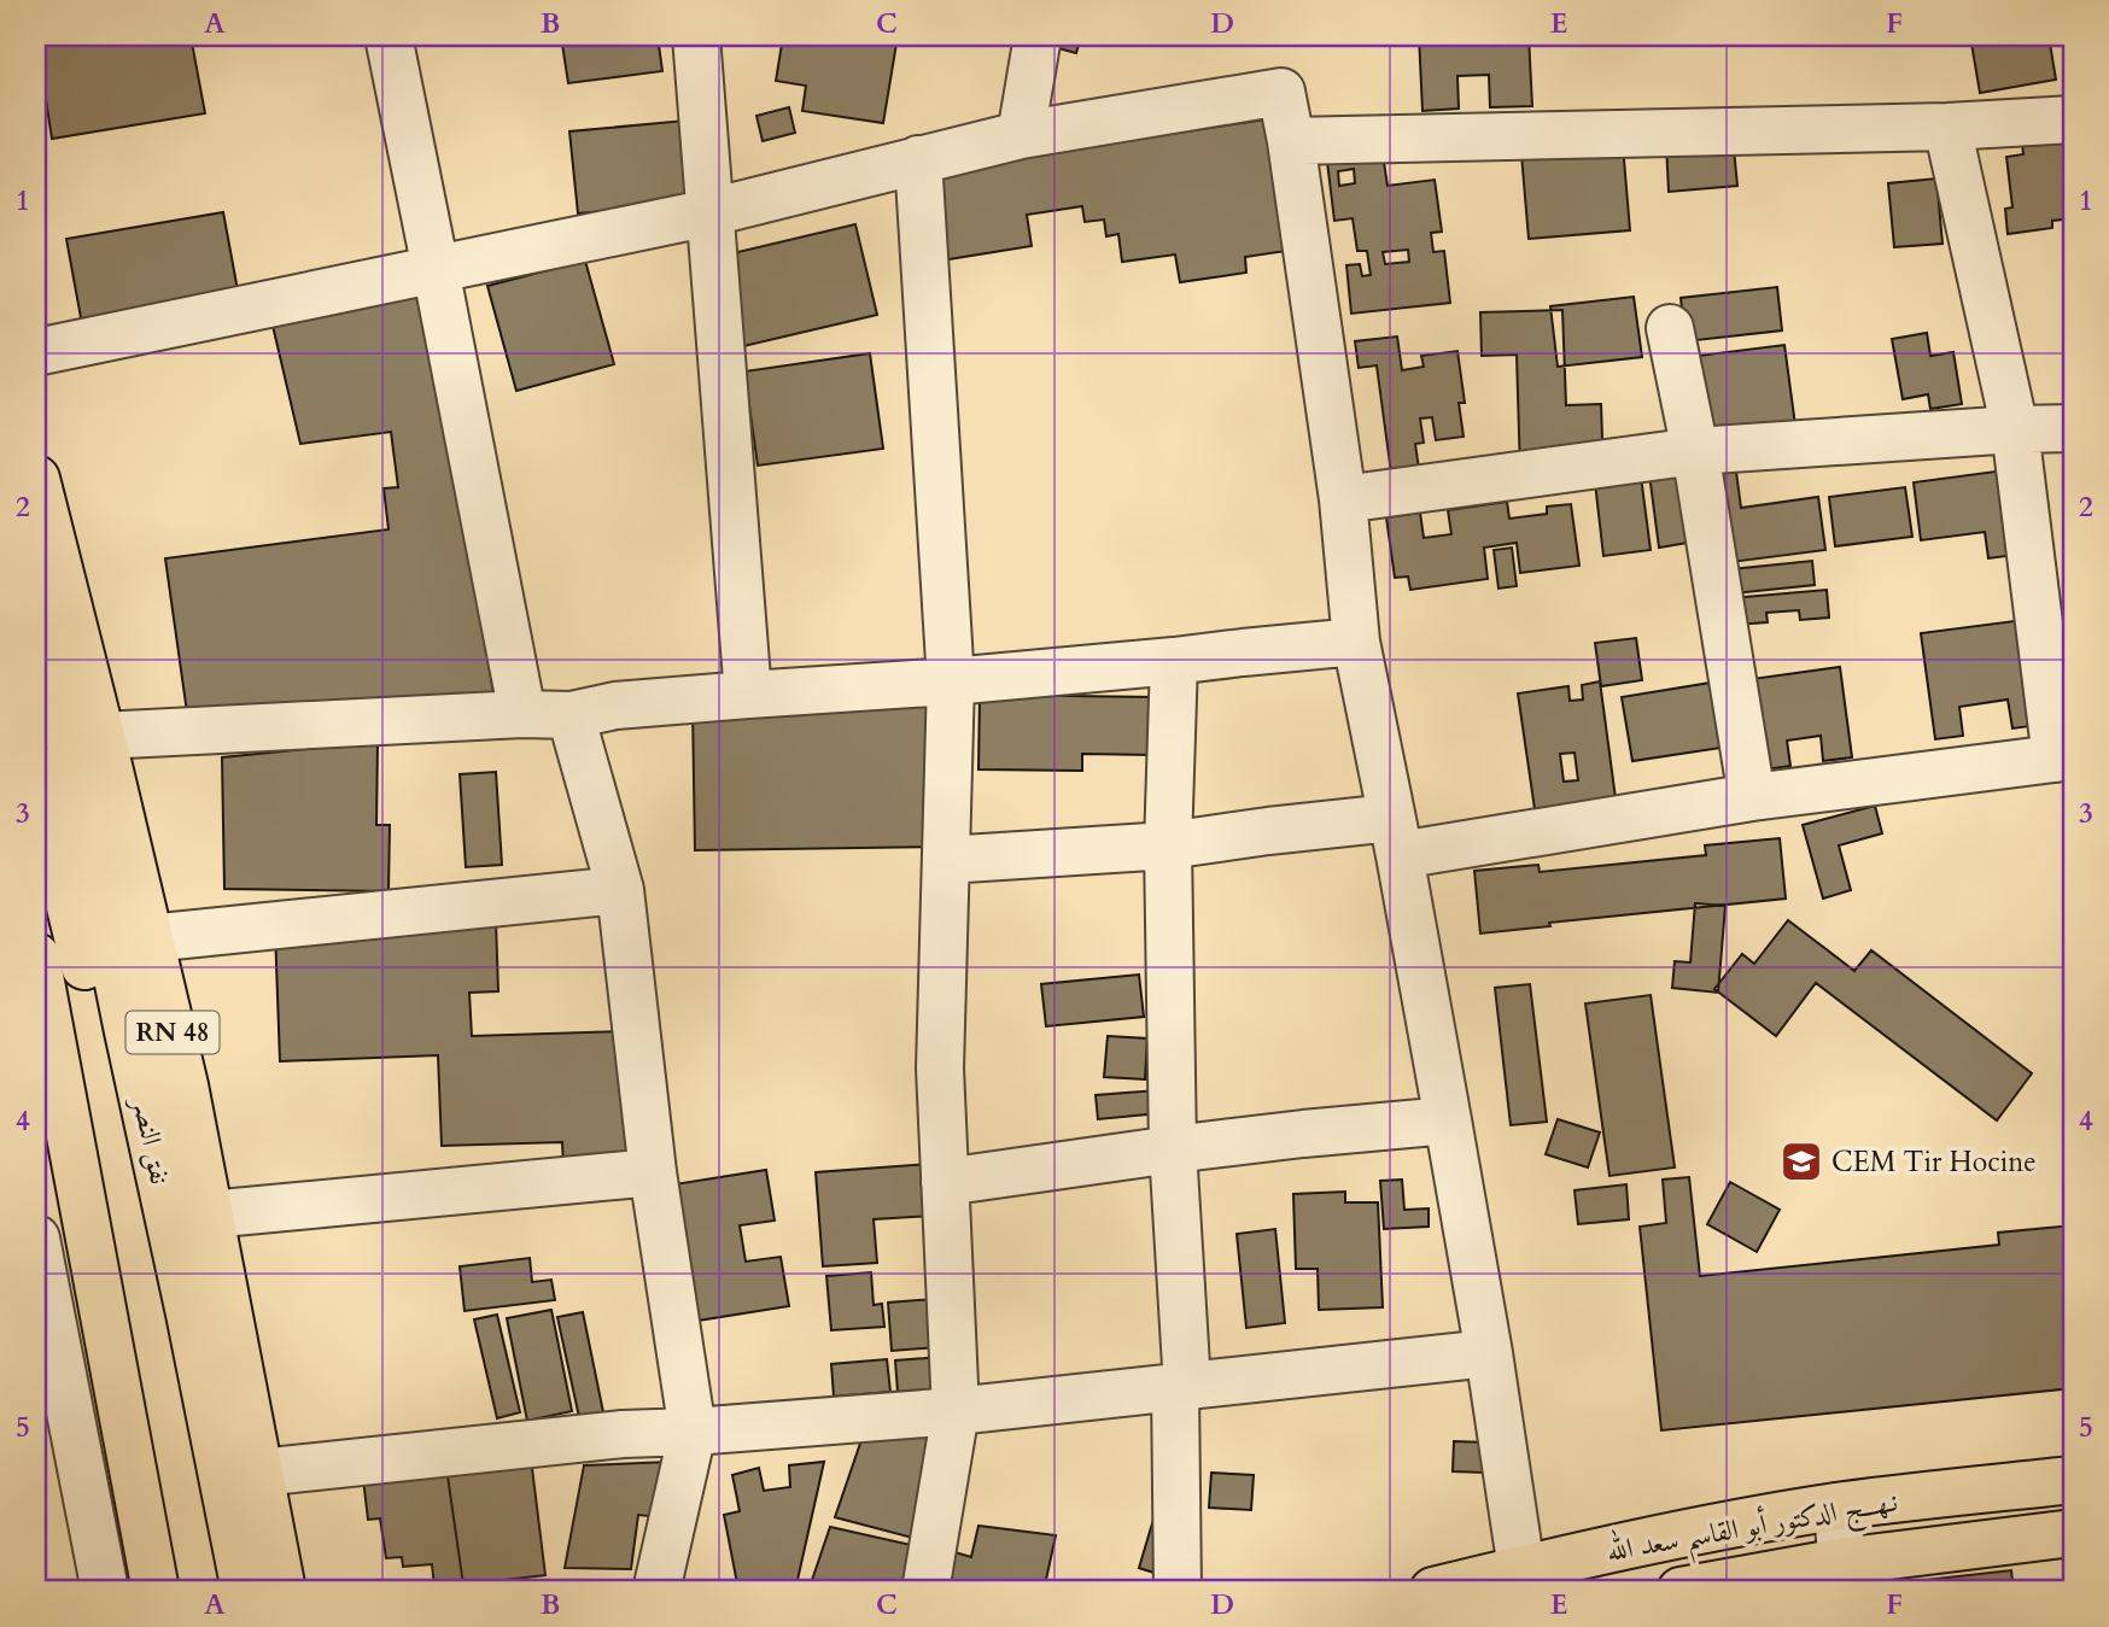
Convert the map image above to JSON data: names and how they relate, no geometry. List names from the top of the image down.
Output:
{
  "streets": {
    "main road": ["RN 48", "نفق النصر", "نـهـــج الدكتور أبو القاسم سعد الله"]
  },
  "crossings": [
    ["RN 48", "نفق النصر"]
  ],
  "places": {
    "school or university": ["CEM Tir Hocine"]
  },
  "grid": {
    "columns": [
      "A",
      "B",
      "C",
      "D",
      "E",
      "F"
    ],
    "rows": [
      "1",
      "2",
      "3",
      "4",
      "5"
    ]
  }
}
